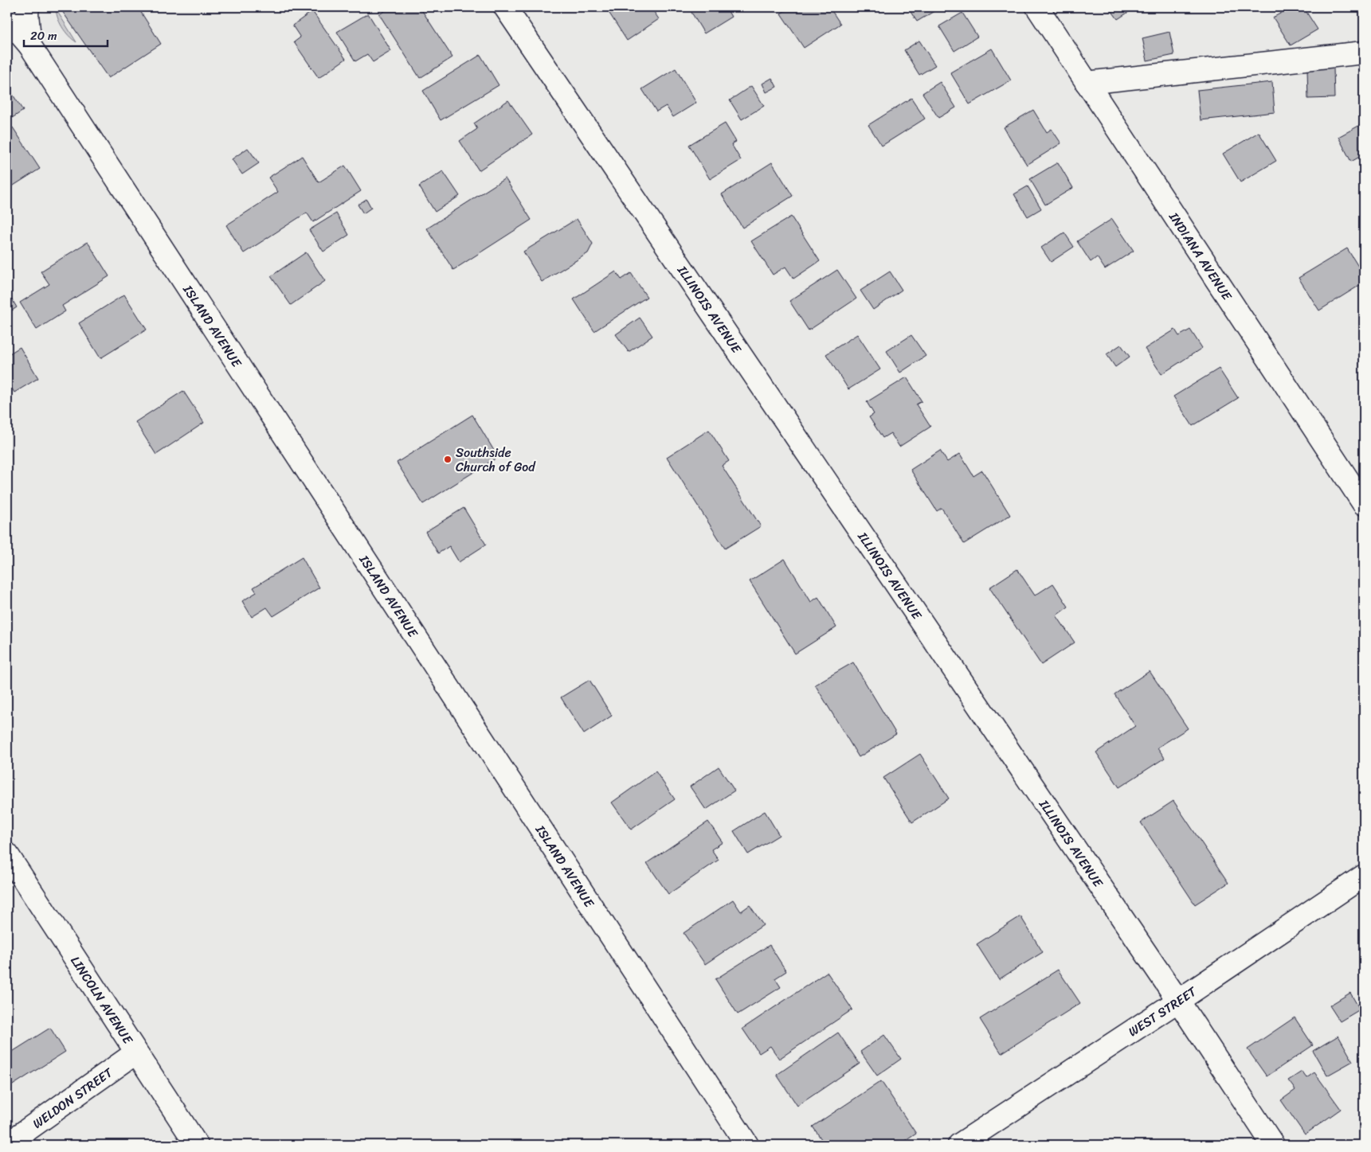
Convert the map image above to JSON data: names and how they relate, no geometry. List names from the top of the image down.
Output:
{
  "streets": {
    "street": [
      "INDIANA AVENUE",
      "ILLINOIS AVENUE",
      "ISLAND AVENUE",
      "LINCOLN AVENUE",
      "WEST STREET",
      "WELDON STREET"
    ]
  },
  "crossings": [
    ["ILLINOIS AVENUE", "WEST STREET"],
    ["LINCOLN AVENUE", "WELDON STREET"]
  ],
  "places": ["Southside Church of God"],
  "scale_bar": "20 m"
}
